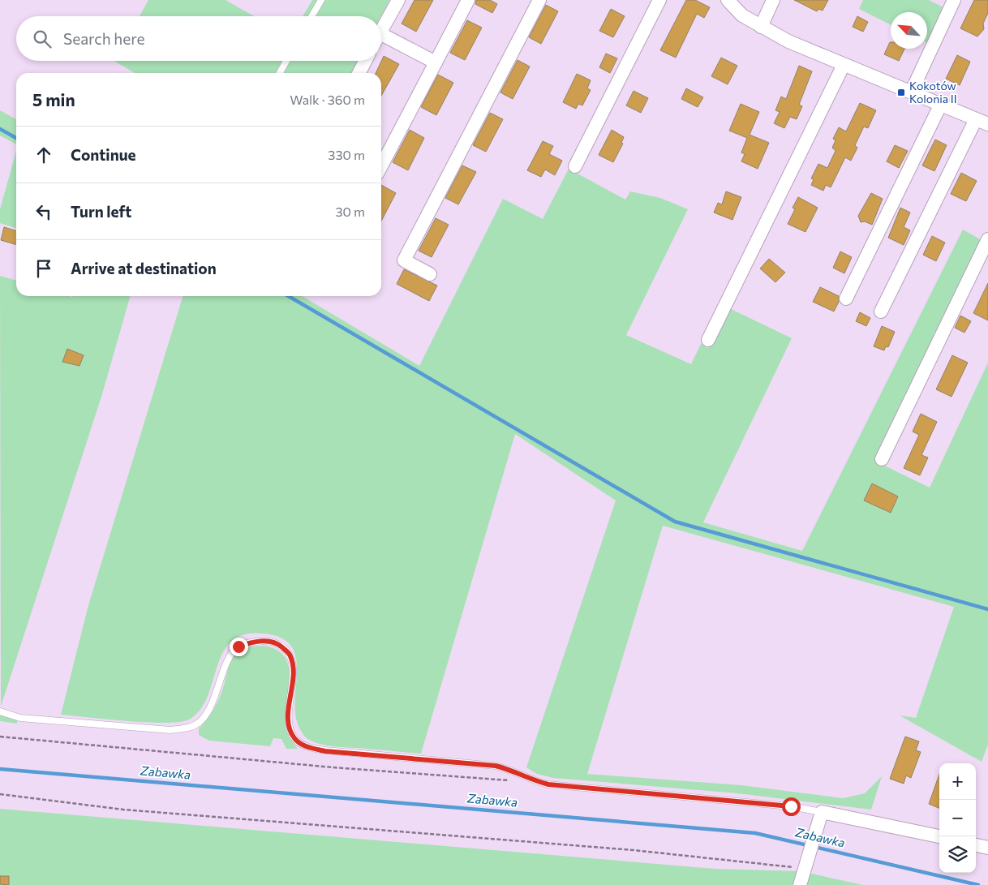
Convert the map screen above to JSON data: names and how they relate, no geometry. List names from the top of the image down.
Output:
{
  "water": ["Zabawka"],
  "places": {
    "transit": ["Kokotów Kolonia II"]
  },
  "north": "top left",
  "page": {
    "search": "Search here",
    "heading": ["5 min", "Walk · 360 m"],
    "list": [
      ["Continue", "330 m"],
      ["Turn left", "30 m"],
      "Arrive at destination"
    ],
    "map_buttons": ["+", "−"]
  }
}
